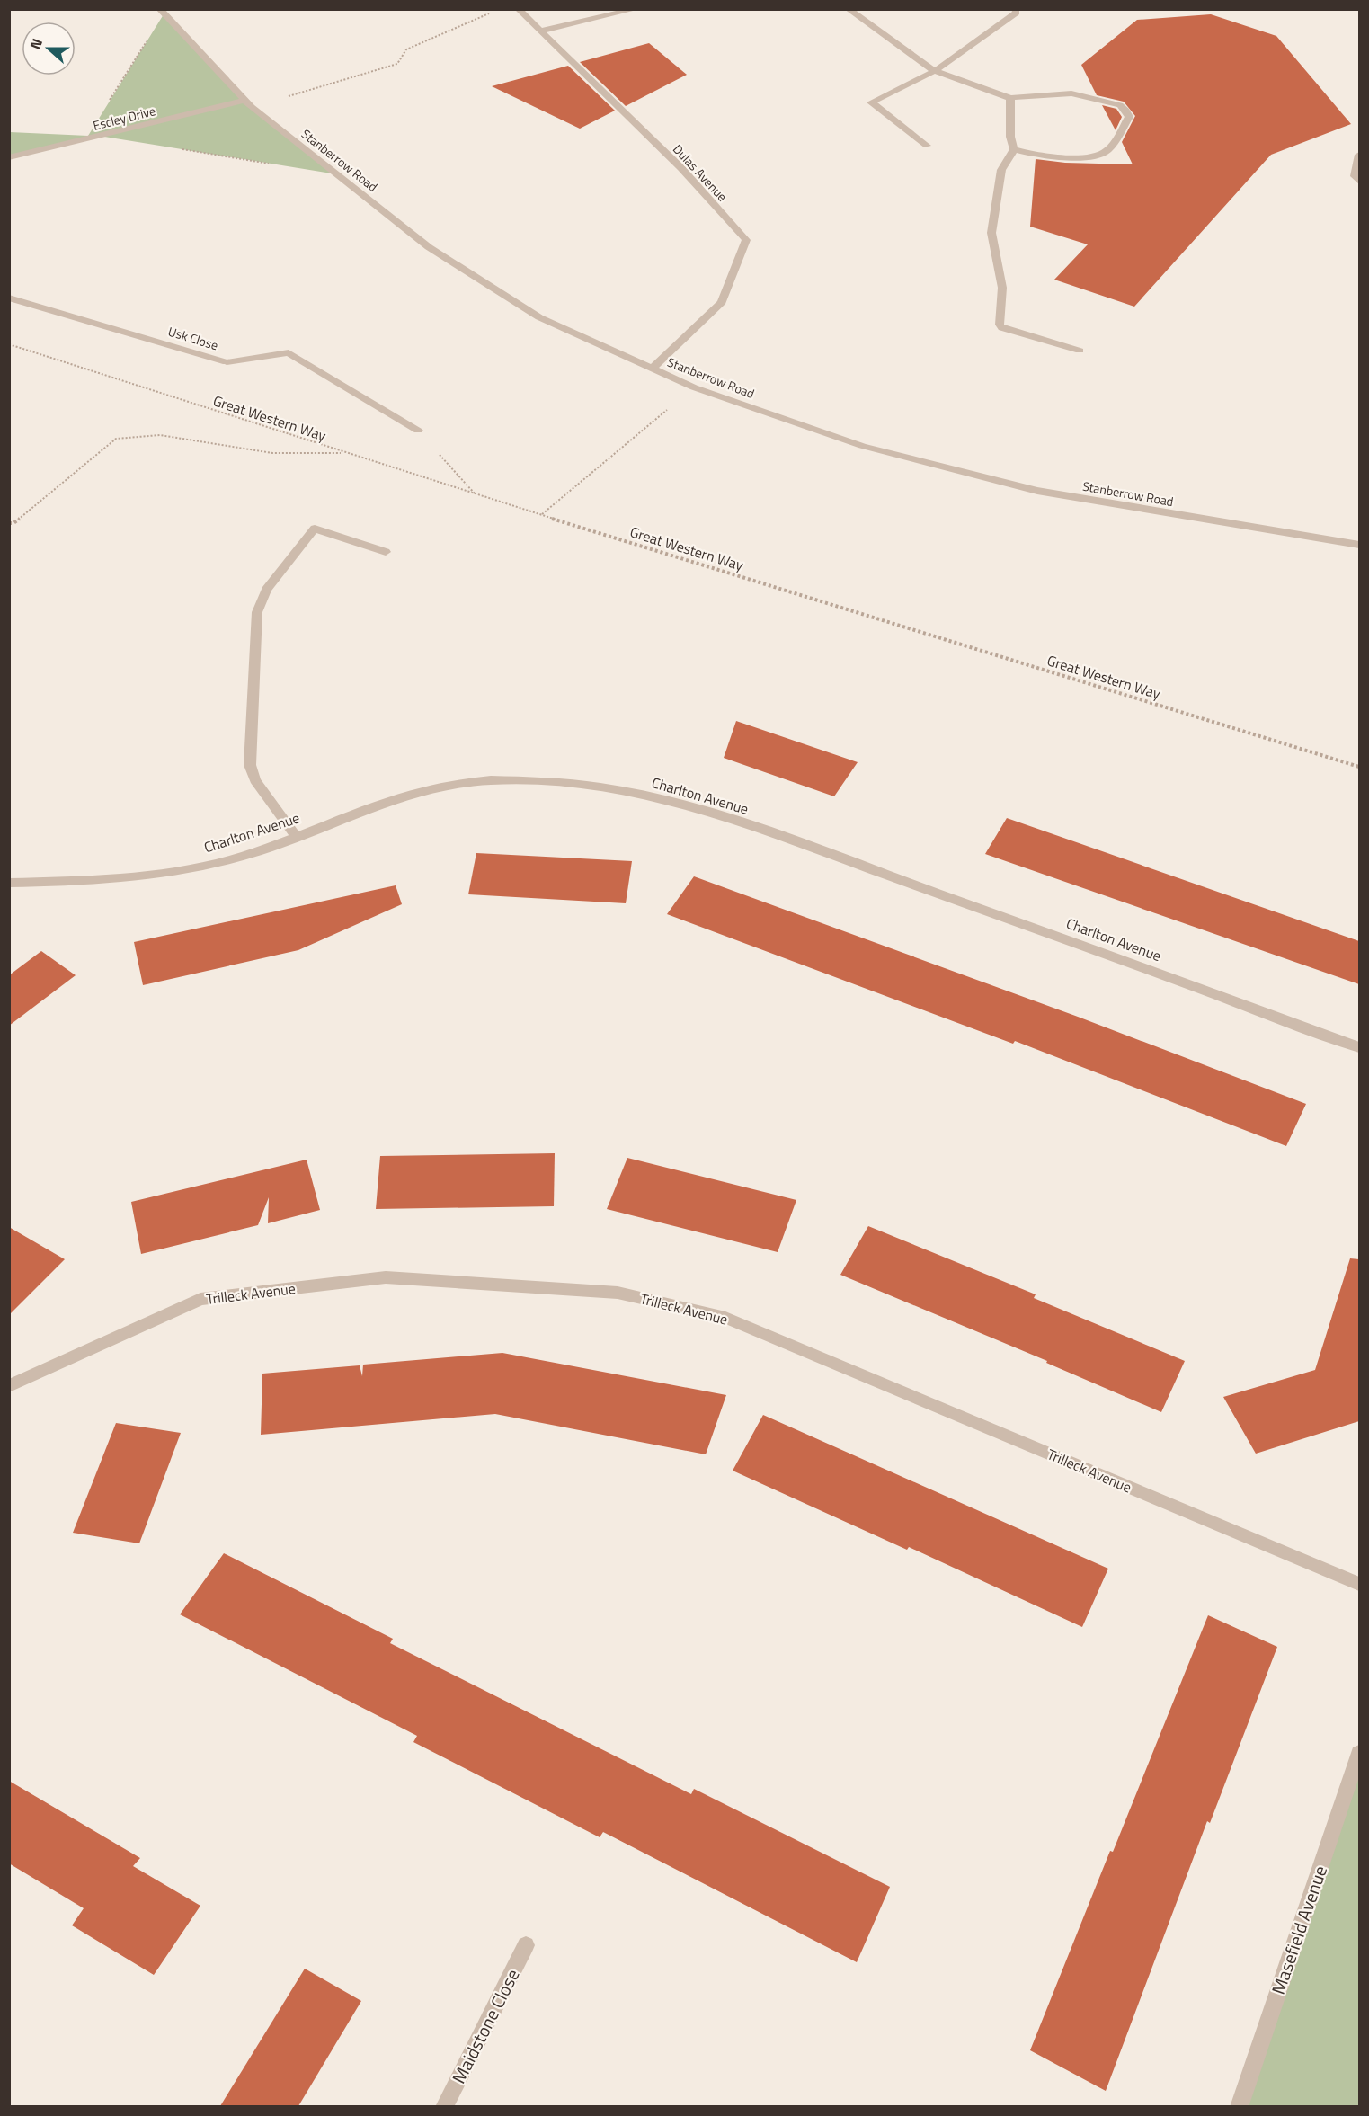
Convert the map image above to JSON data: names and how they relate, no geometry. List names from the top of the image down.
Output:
{
  "streets": {
    "street": [
      "Escley Drive",
      "Stanberrow Road",
      "Dulas Avenue",
      "Usk Close",
      "Charlton Avenue",
      "Trilleck Avenue",
      "Masefield Avenue",
      "Maidstone Close"
    ],
    "path": ["Great Western Way"]
  },
  "crossings": [
    ["Escley Drive", "Stanberrow Road"],
    ["Stanberrow Road", "Dulas Avenue"]
  ],
  "north": "left"
}
